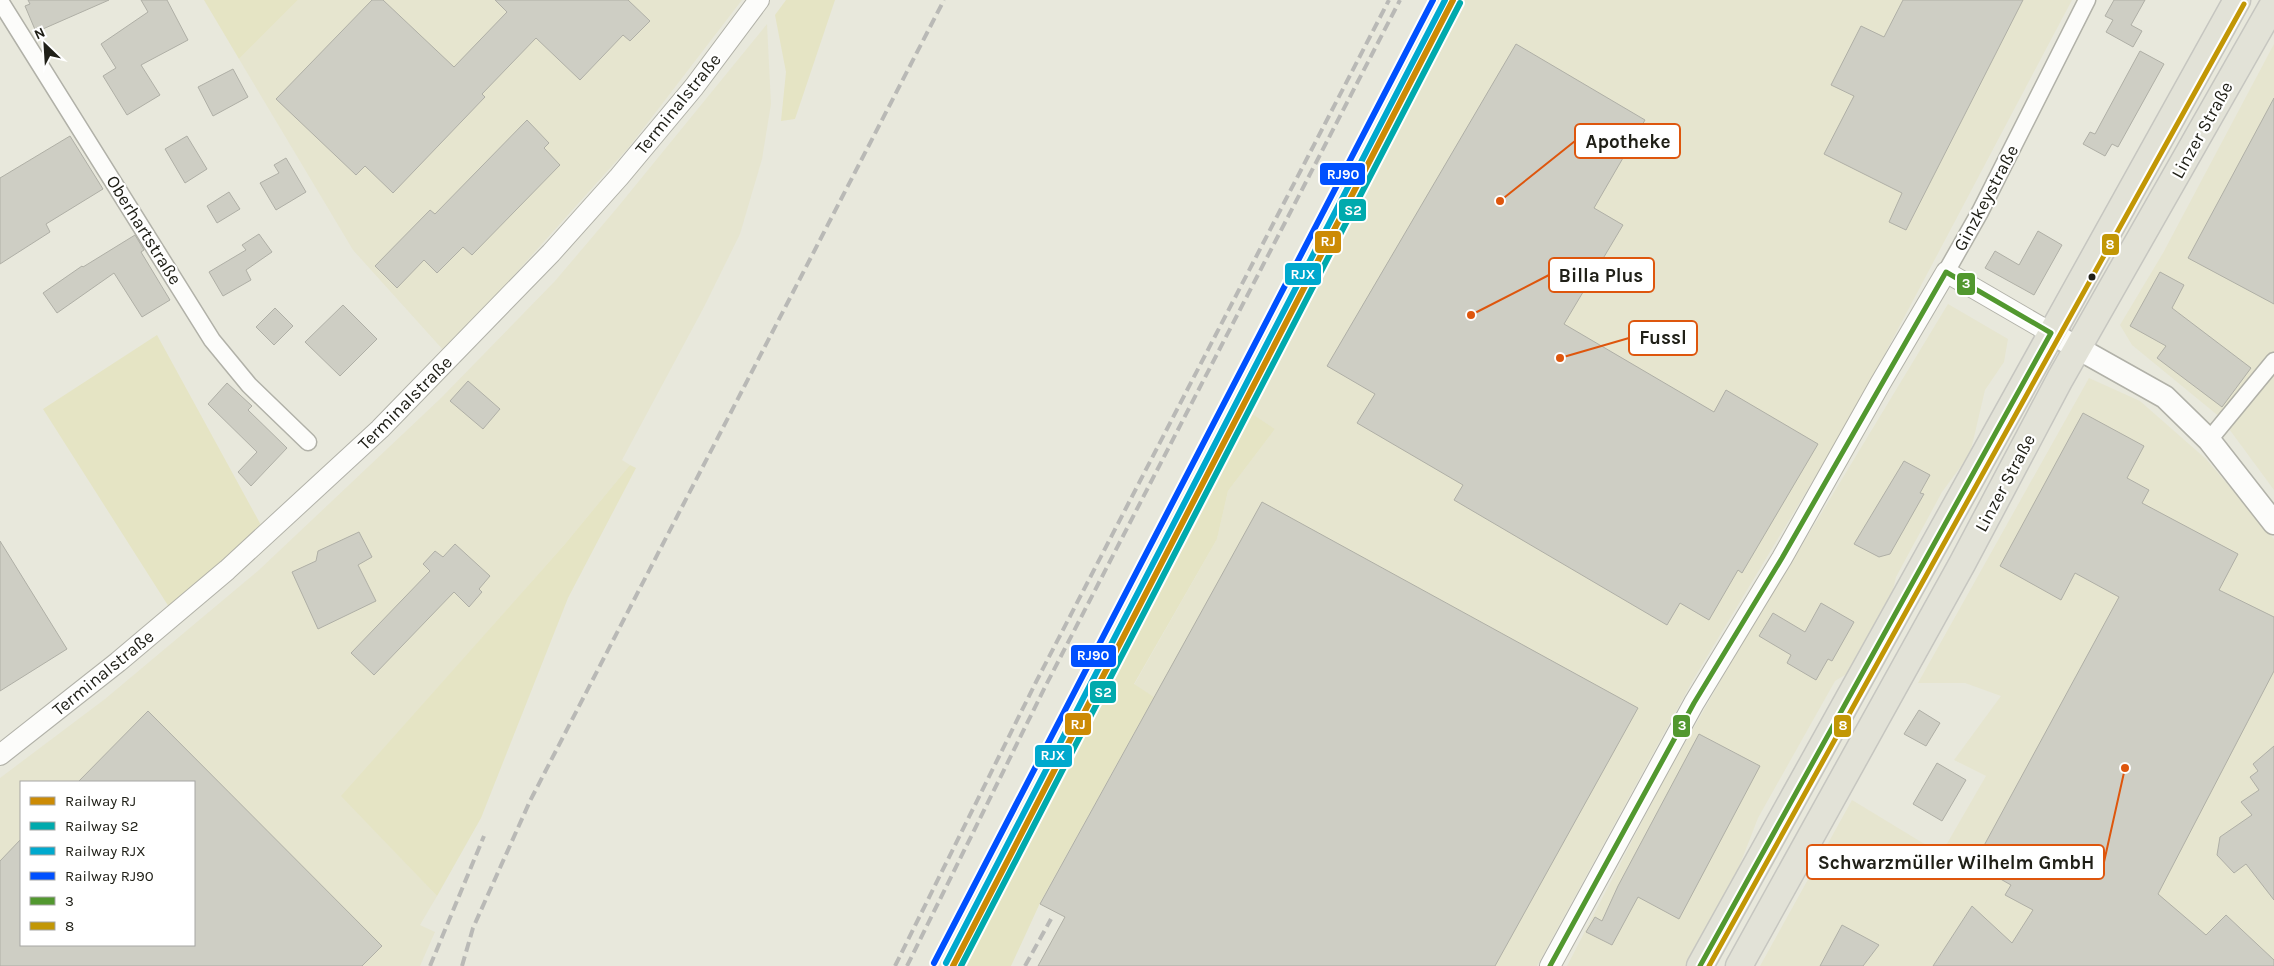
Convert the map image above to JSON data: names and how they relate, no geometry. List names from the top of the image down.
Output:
{
  "streets": {
    "main road": ["Linzer Straße"],
    "street": ["Terminalstraße", "Ginzkeystraße", "Oberhartstraße"]
  },
  "places": [
    "Apotheke",
    "Billa Plus",
    "Fussl",
    "Schwarzmüller Wilhelm GmbH"
  ],
  "lines": [
    "rail line RJ",
    "rail line RJX",
    "rail line RJ90",
    "rail line S2",
    "transit line 8",
    "transit line 3"
  ],
  "legend": [
    "Railway RJ",
    "Railway S2",
    "Railway RJX",
    "Railway RJ90",
    "3",
    "8"
  ],
  "north": "top left"
}
